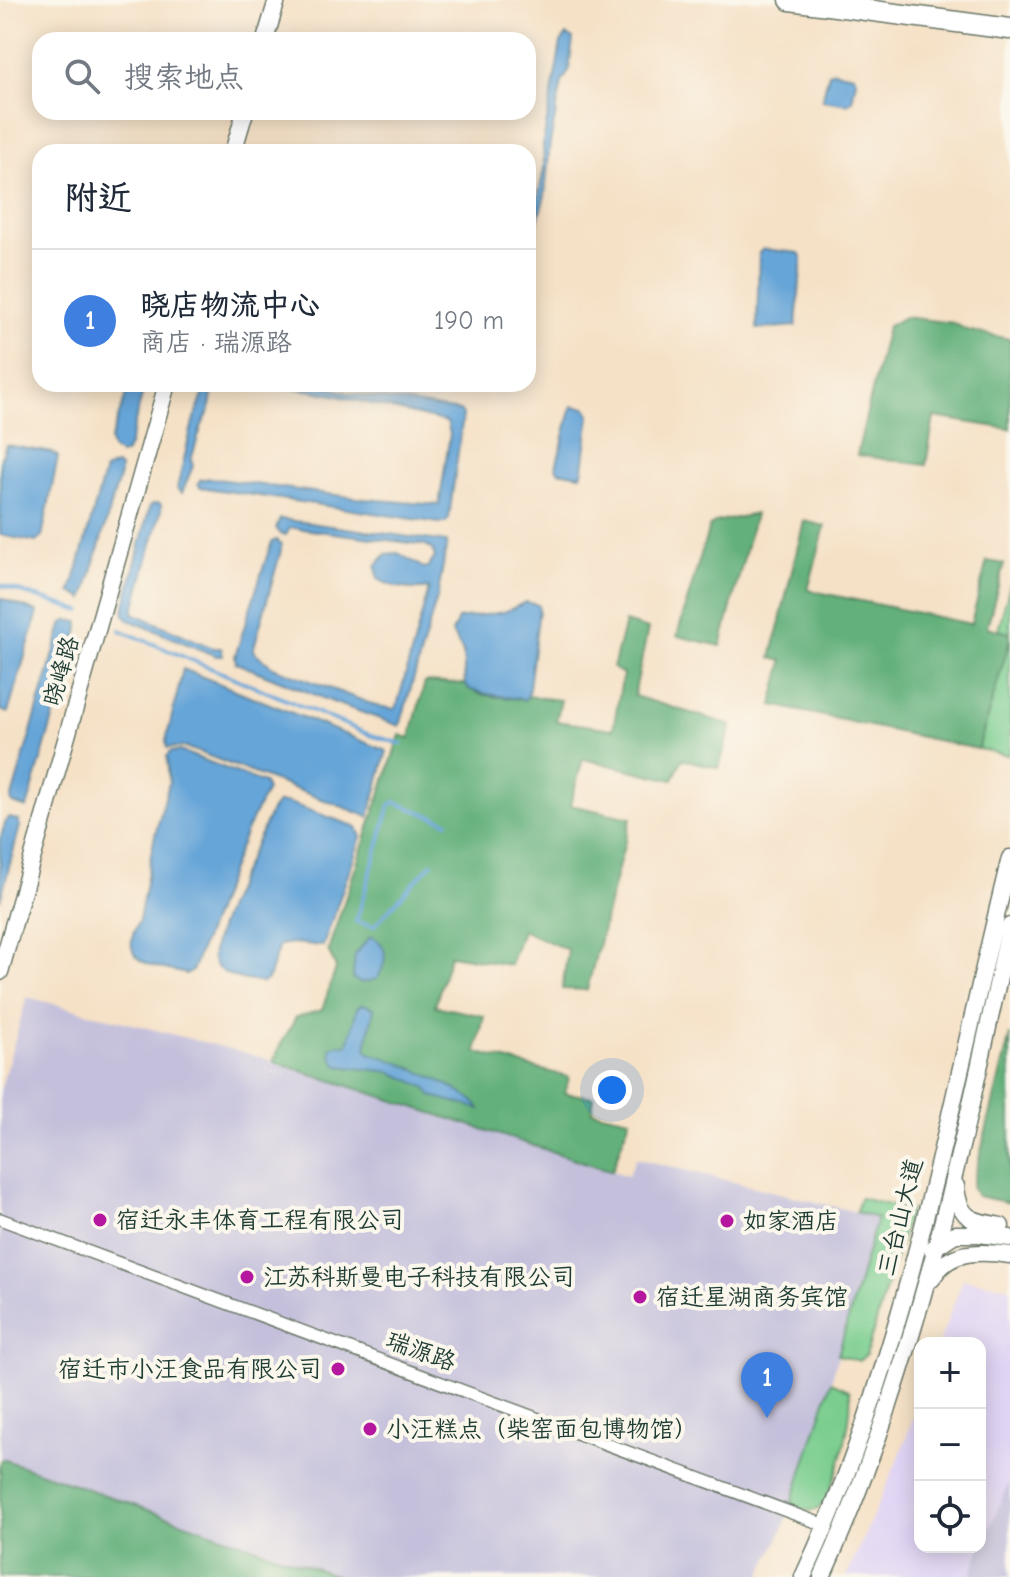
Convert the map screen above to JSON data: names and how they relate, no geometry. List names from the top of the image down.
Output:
{
  "streets": {
    "main road": ["晓峰路", "三台山大道"],
    "street": ["瑞源路"]
  },
  "crossings": [
    ["三台山大道", "瑞源路"]
  ],
  "places": [
    "宿迁永丰体育工程有限公司",
    "如家酒店",
    "江苏科斯曼电子科技有限公司",
    "宿迁星湖商务宾馆",
    "宿迁市小汪食品有限公司",
    "小汪糕点（柴窑面包博物馆）"
  ],
  "page": {
    "search": "搜索地点",
    "heading": "附近",
    "list": [
      {
        "mark": "1",
        "name": "晓店物流中心",
        "note": "商店 · 瑞源路",
        "value": "190 m"
      }
    ],
    "map_buttons": ["+", "−"],
    "pins": "1"
  }
}
